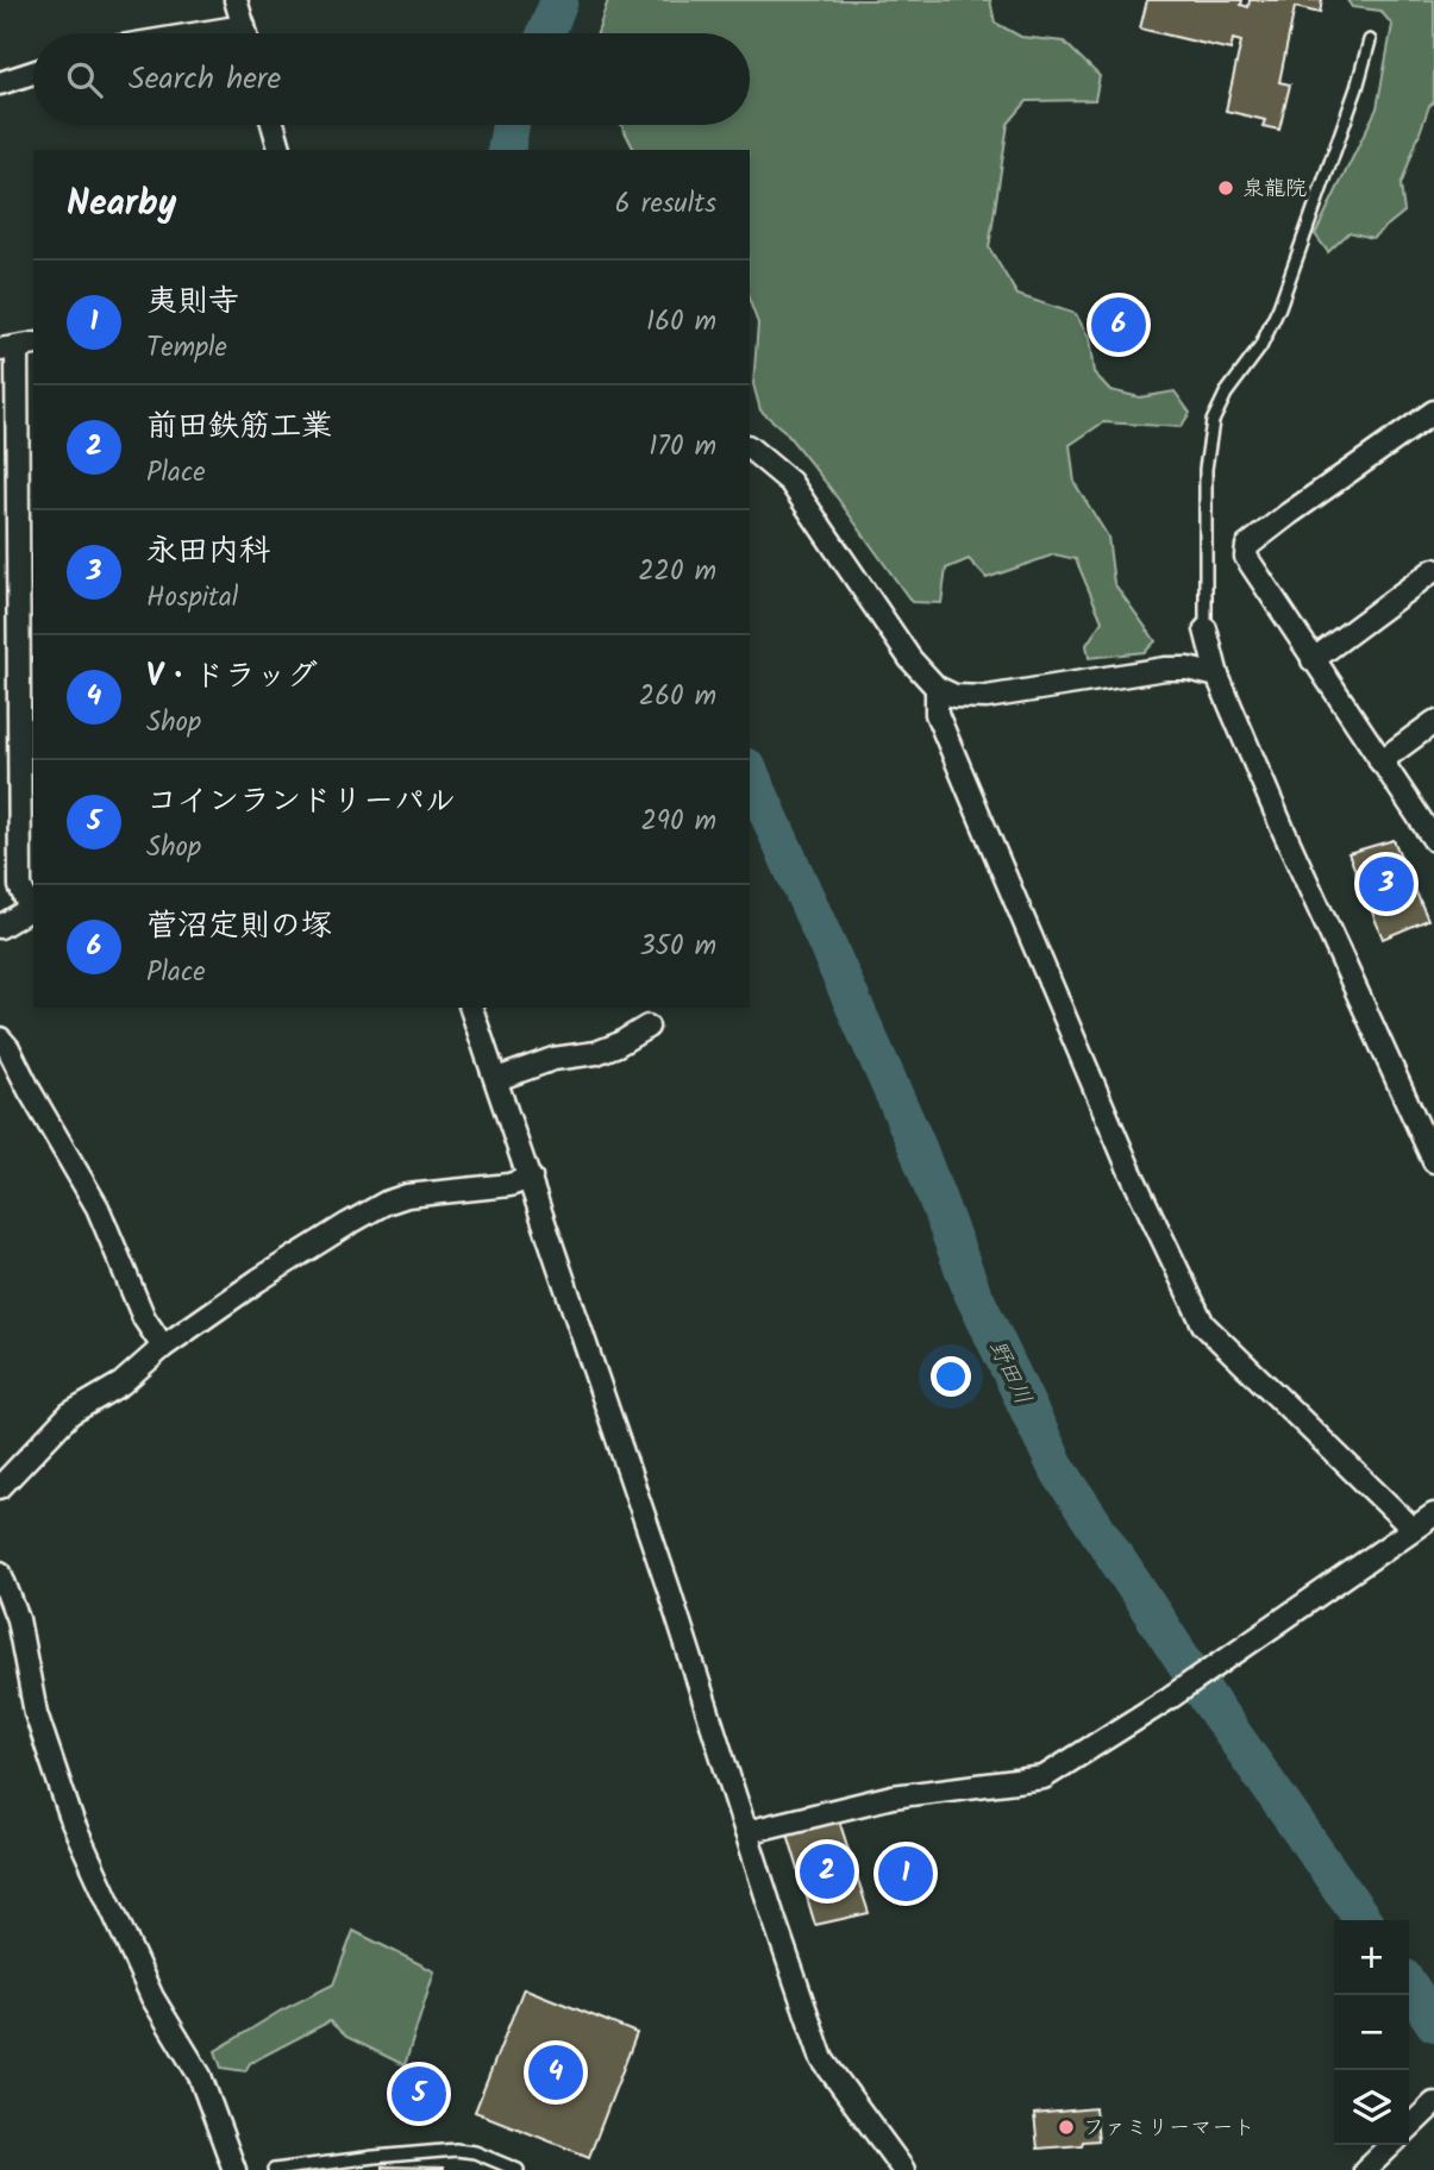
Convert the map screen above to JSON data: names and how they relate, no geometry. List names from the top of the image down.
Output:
{
  "water": ["野田川"],
  "places": ["泉龍院", "ファミリーマート"],
  "page": {
    "search": "Search here",
    "heading": ["Nearby", "6 results"],
    "list": [
      {
        "mark": "1",
        "name": "夷則寺",
        "note": "Temple",
        "value": "160 m"
      },
      {
        "mark": "2",
        "name": "前田鉄筋工業",
        "note": "Place",
        "value": "170 m"
      },
      {
        "mark": "3",
        "name": "永田内科",
        "note": "Hospital",
        "value": "220 m"
      },
      {
        "mark": "4",
        "name": "V・ドラッグ",
        "note": "Shop",
        "value": "260 m"
      },
      {
        "mark": "5",
        "name": "コインランドリーパル",
        "note": "Shop",
        "value": "290 m"
      },
      {
        "mark": "6",
        "name": "菅沼定則の塚",
        "note": "Place",
        "value": "350 m"
      }
    ],
    "pins": [
      "6",
      "3",
      "2",
      "1",
      "4",
      "5"
    ],
    "map_buttons": ["+", "−"]
  }
}
